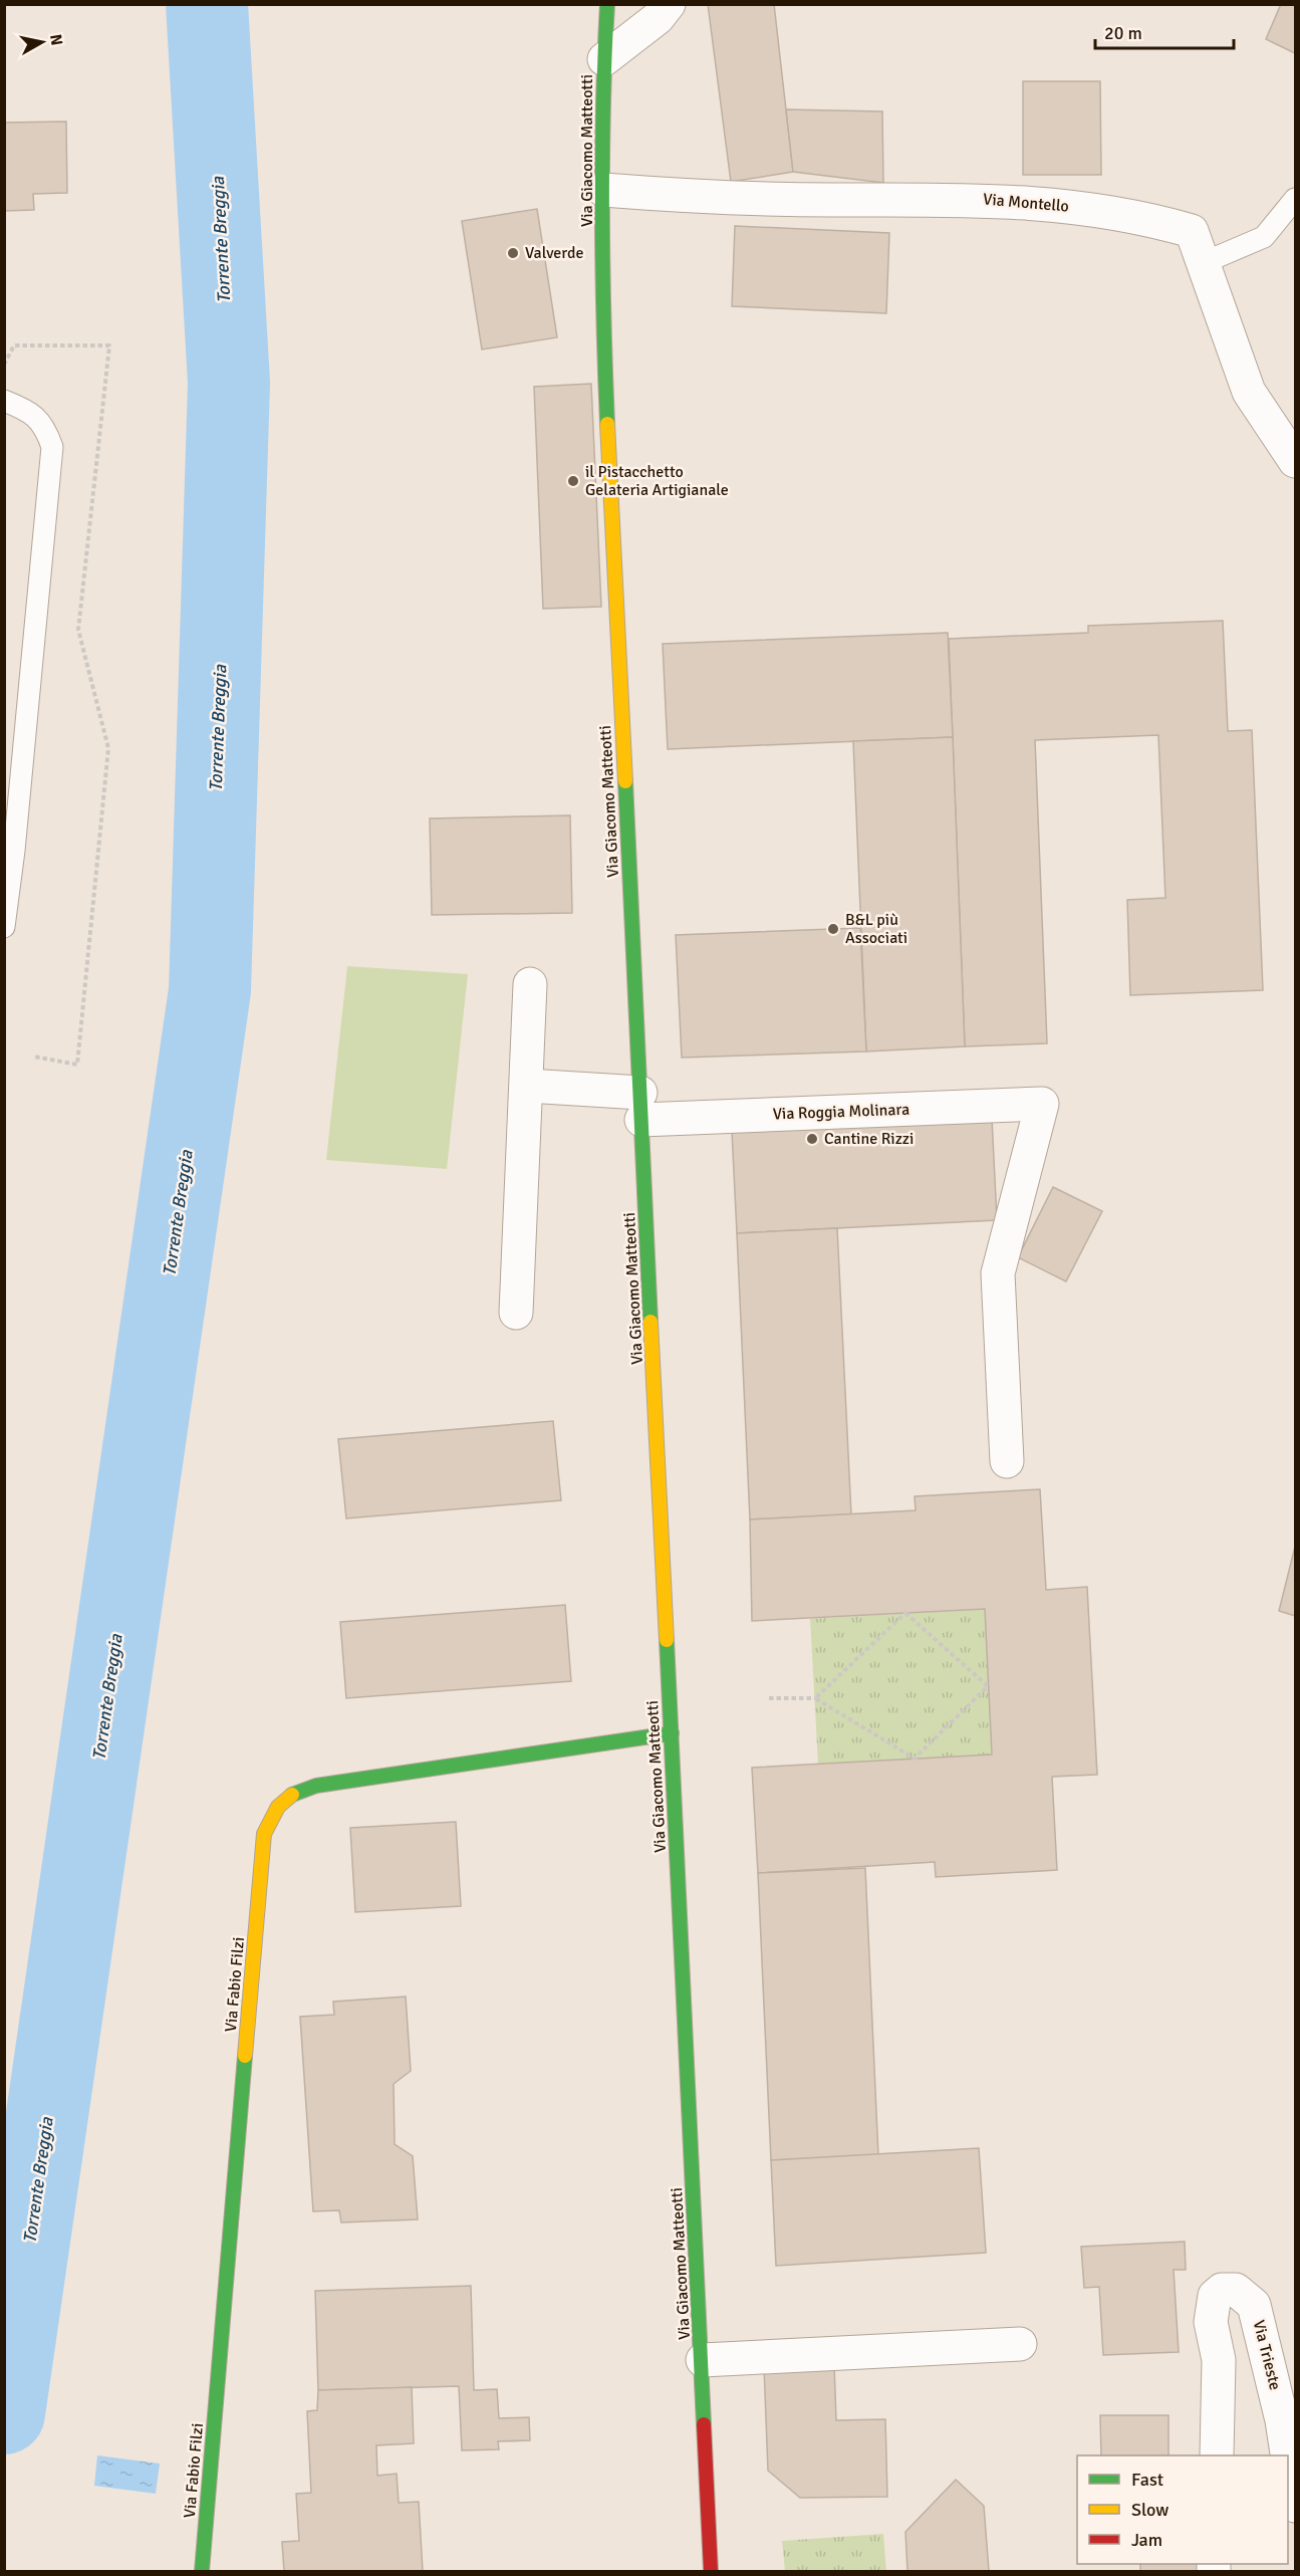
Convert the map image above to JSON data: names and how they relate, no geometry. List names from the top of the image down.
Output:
{
  "streets": {
    "street": [
      "Via Giacomo Matteotti",
      "Via Montello",
      "Via Roggia Molinara",
      "Via Fabio Filzi",
      "Via Trieste"
    ]
  },
  "crossings": [
    ["Via Giacomo Matteotti", "Via Montello"],
    ["Via Giacomo Matteotti", "Via Roggia Molinara"],
    ["Via Giacomo Matteotti", "Via Fabio Filzi"]
  ],
  "water": ["Torrente Breggia"],
  "places": [
    "Valverde",
    "il Pistacchetto Gelateria Artigianale",
    "B&L più Associati",
    "Cantine Rizzi"
  ],
  "legend": ["Fast", "Slow", "Jam"],
  "scale_bar": "20 m",
  "north": "right"
}
